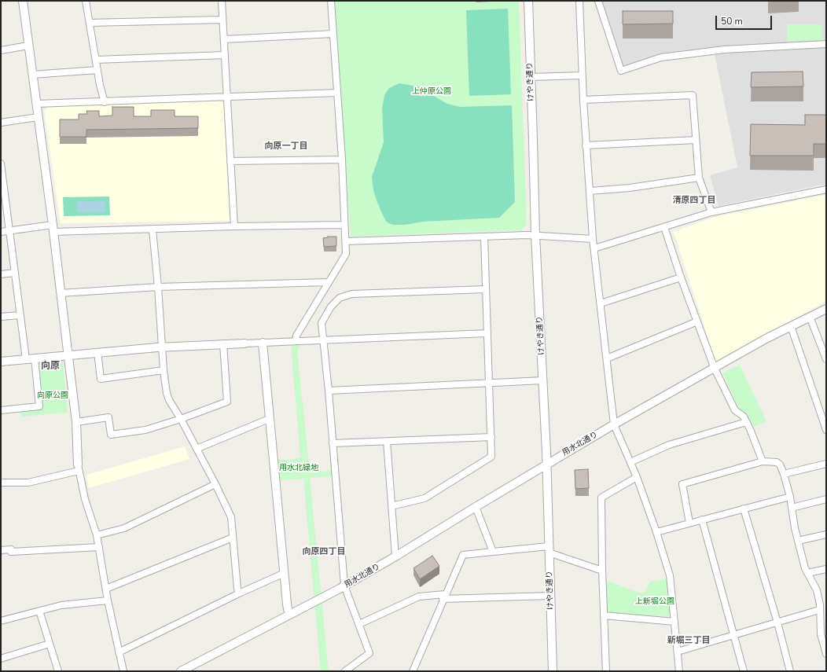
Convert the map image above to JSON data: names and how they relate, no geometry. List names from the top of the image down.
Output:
{
  "streets": {
    "street": ["けやき通り", "用水北通り"]
  },
  "crossings": [
    ["けやき通り", "用水北通り"]
  ],
  "districts": [
    "向原一丁目",
    "清原四丁目",
    "向原",
    "向原四丁目",
    "新堀三丁目"
  ],
  "parks": [
    "上仲原公園",
    "向原公園",
    "用水北緑地",
    "上新堀公園"
  ],
  "scale_bar": "50 m"
}
